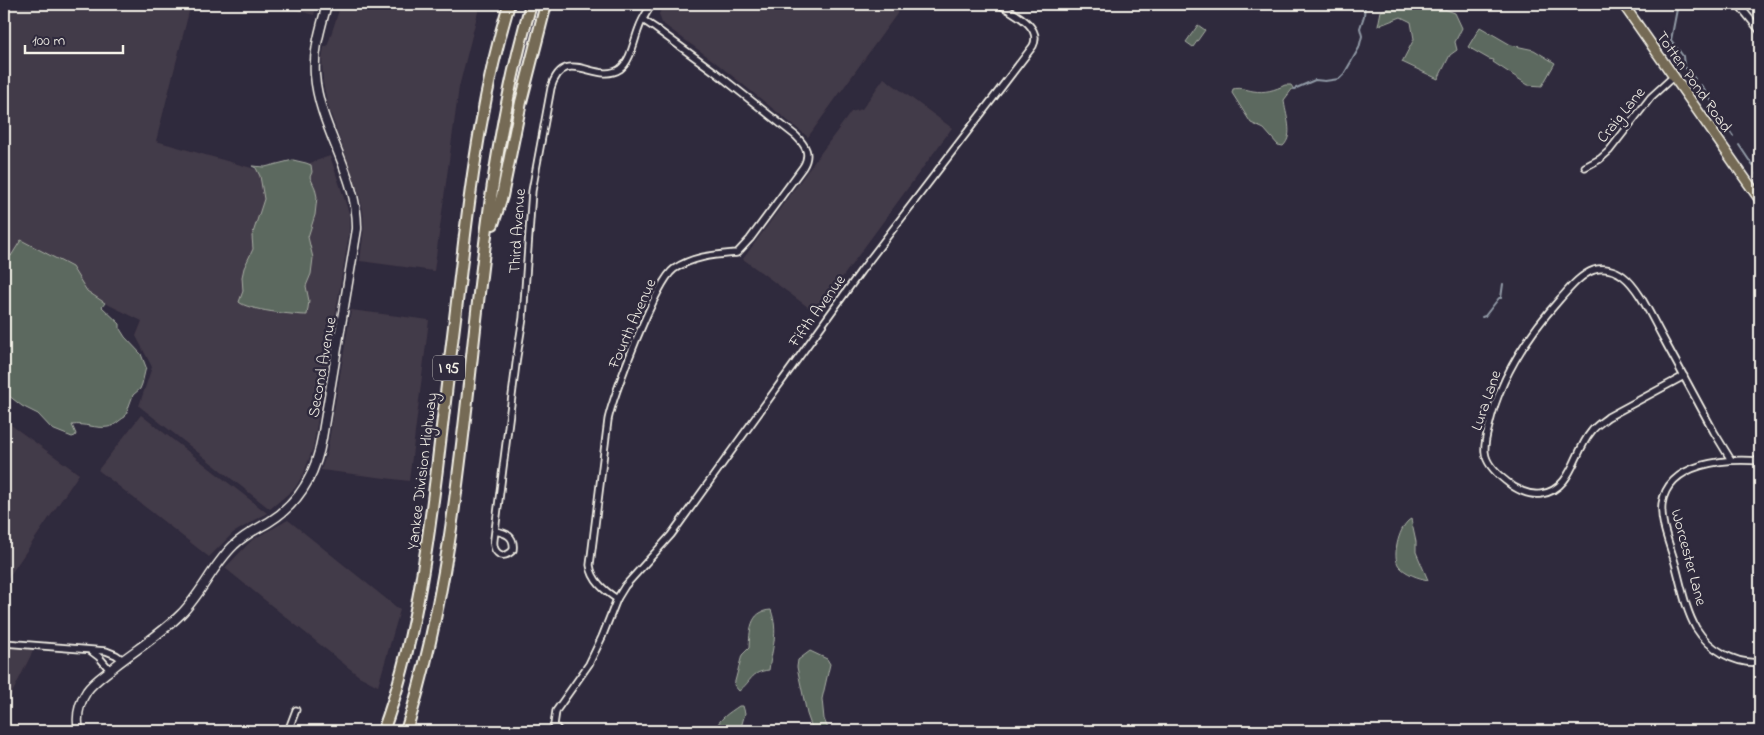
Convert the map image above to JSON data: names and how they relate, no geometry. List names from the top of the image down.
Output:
{
  "streets": {
    "highway": ["I 95", "Yankee Division Highway"],
    "main road": ["Totten Pond Road"],
    "street": [
      "Craig Lane",
      "Third Avenue",
      "Fifth Avenue",
      "Fourth Avenue",
      "Second Avenue",
      "Lura Lane",
      "Worcester Lane"
    ]
  },
  "crossings": [
    ["Totten Pond Road", "Craig Lane"],
    ["Third Avenue", "Fourth Avenue"],
    ["Fifth Avenue", "Fourth Avenue"],
    ["Lura Lane", "Worcester Lane"]
  ],
  "scale_bar": "100 m"
}
